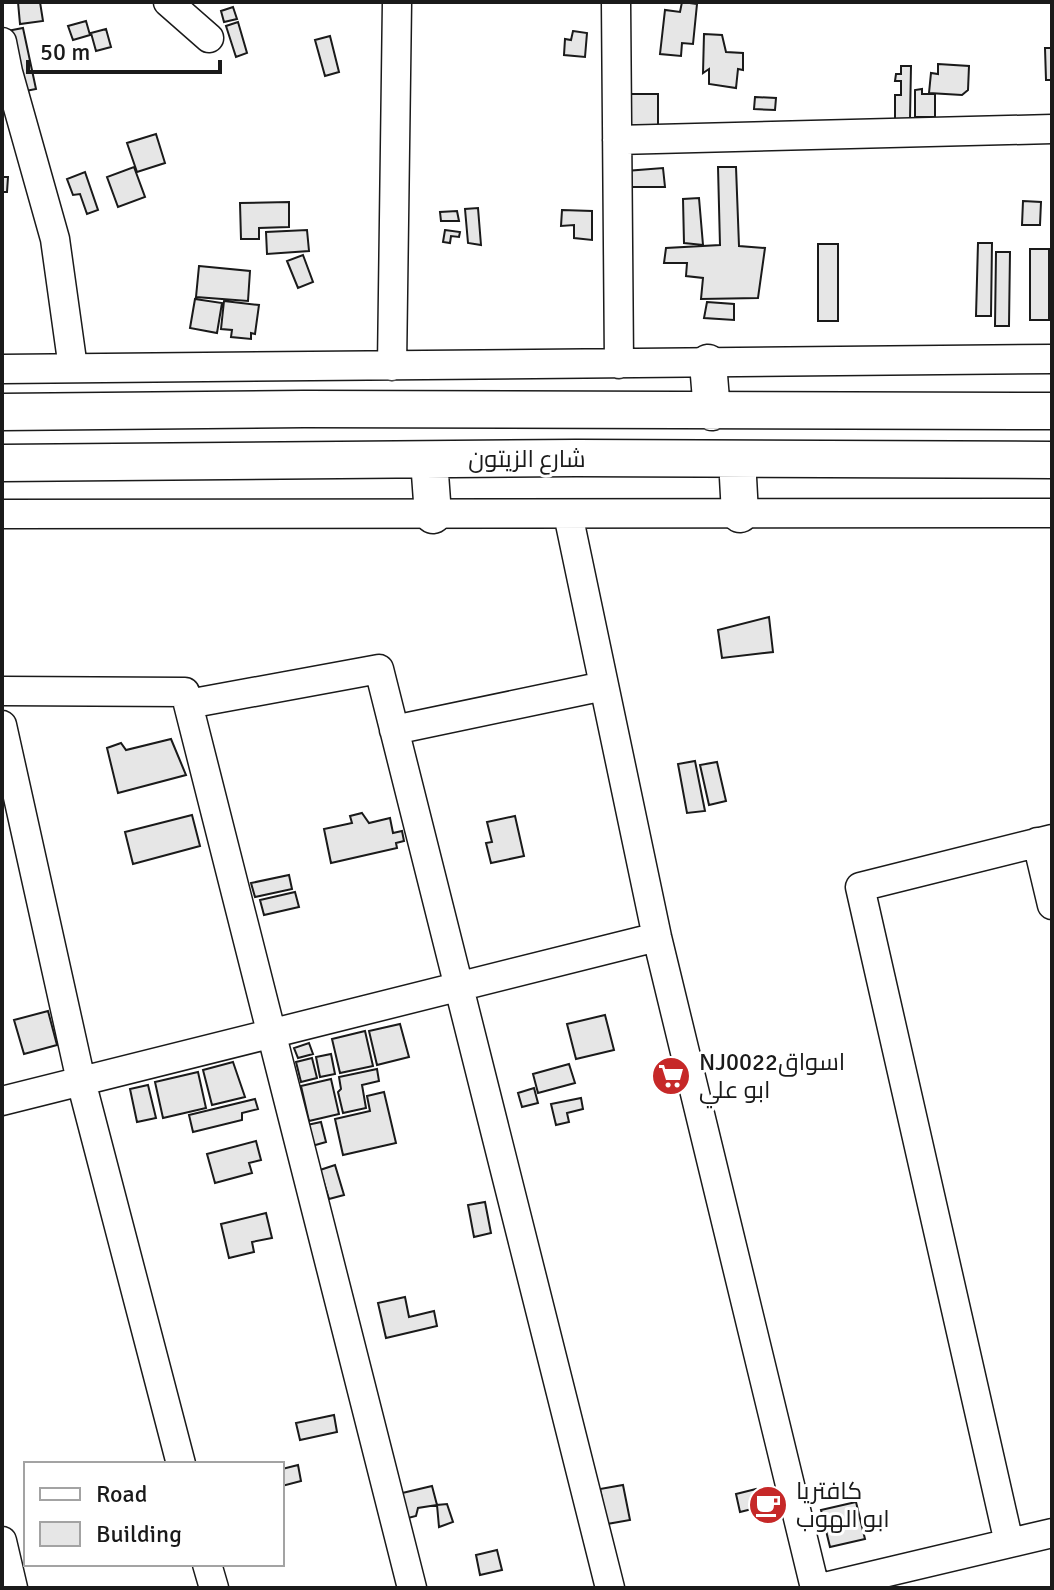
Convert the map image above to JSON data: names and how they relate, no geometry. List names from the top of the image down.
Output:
{
  "streets": {
    "main road": ["شارع الزيتون"]
  },
  "places": {
    "supermarket": ["NJ0022اسواق ابو علي"],
    "cafe": ["كافتريا ابو الهوب"]
  },
  "legend": ["Road", "Building"],
  "scale_bar": "50 m"
}
